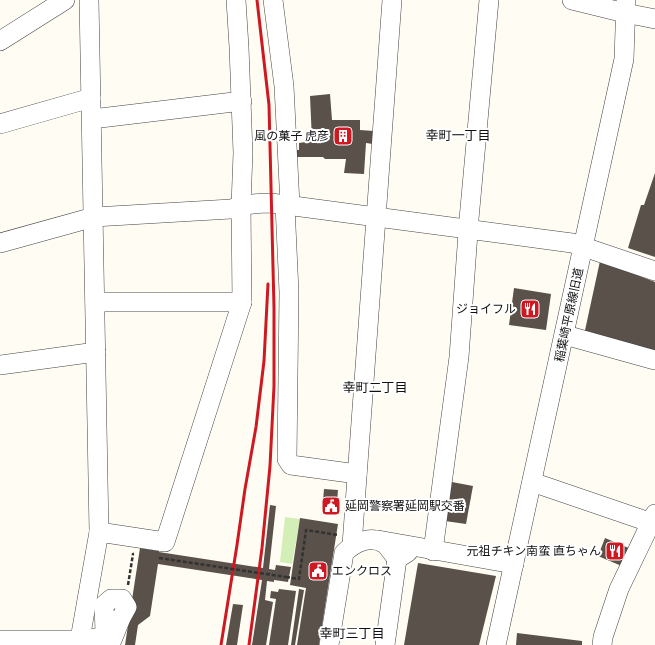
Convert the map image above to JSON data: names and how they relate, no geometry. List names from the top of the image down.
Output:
{
  "streets": {
    "street": ["稲葉崎平原線旧道"]
  },
  "districts": ["幸町一丁目", "幸町二丁目", "幸町三丁目"],
  "places": {
    "building": ["風の菓子 虎彦"],
    "restaurant": ["ジョイフル", "元祖チキン南蛮 直ちゃん"],
    "public building": ["延岡警察署延岡駅交番", "エンクロス"]
  }
}
